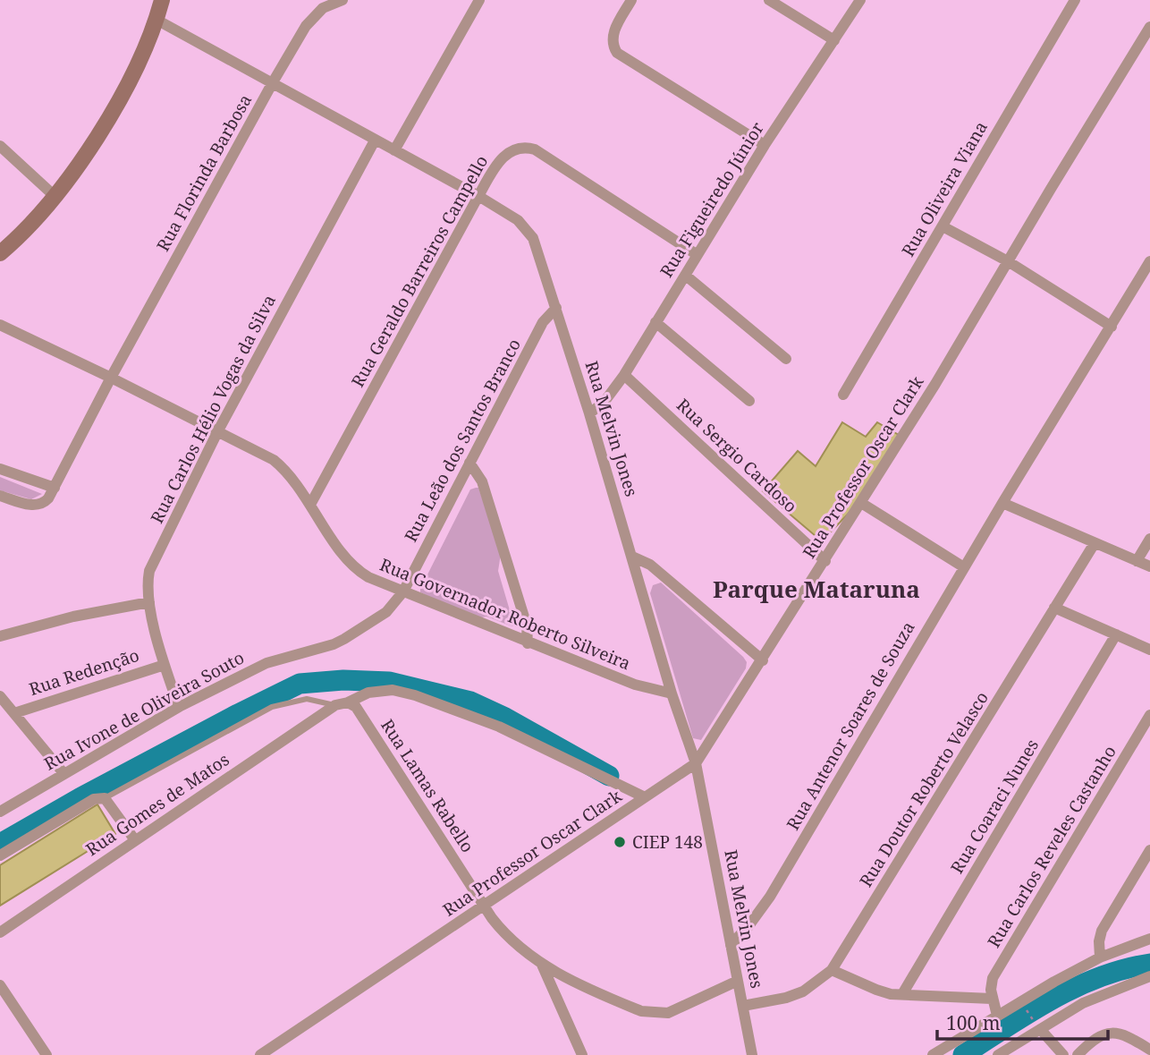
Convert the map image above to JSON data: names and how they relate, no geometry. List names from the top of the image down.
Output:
{
  "streets": {
    "street": [
      "Rua Florinda Barbosa",
      "Rua Oliveira Viana",
      "Rua Figueiredo Júnior",
      "Rua Geraldo Barreiros Campello",
      "Rua Carlos Hélio Vogas da Silva",
      "Rua Melvin Jones",
      "Rua Leão dos Santos Branco",
      "Rua Sergio Cardoso",
      "Rua Professor Oscar Clark",
      "Rua Governador Roberto Silveira",
      "Rua Redenção",
      "Rua Ivone de Oliveira Souto",
      "Rua Antenor Soares de Souza",
      "Rua Lamas Rabello",
      "Rua Doutor Roberto Velasco",
      "Rua Gomes de Matos",
      "Rua Coaraci Nunes",
      "Rua Carlos Reveles Castanho"
    ]
  },
  "crossings": [
    ["Rua Florinda Barbosa", "Rua Melvin Jones"],
    ["Rua Florinda Barbosa", "Rua Governador Roberto Silveira"],
    ["Rua Figueiredo Júnior", "Rua Geraldo Barreiros Campello"],
    ["Rua Figueiredo Júnior", "Rua Melvin Jones"],
    ["Rua Figueiredo Júnior", "Rua Sergio Cardoso"],
    ["Rua Geraldo Barreiros Campello", "Rua Melvin Jones"],
    ["Rua Geraldo Barreiros Campello", "Rua Governador Roberto Silveira"],
    ["Rua Carlos Hélio Vogas da Silva", "Rua Melvin Jones"],
    ["Rua Carlos Hélio Vogas da Silva", "Rua Governador Roberto Silveira"],
    ["Rua Carlos Hélio Vogas da Silva", "Rua Redenção"],
    ["Rua Carlos Hélio Vogas da Silva", "Rua Ivone de Oliveira Souto"],
    ["Rua Melvin Jones", "Rua Leão dos Santos Branco"],
    ["Rua Melvin Jones", "Rua Professor Oscar Clark"],
    ["Rua Melvin Jones", "Rua Governador Roberto Silveira"],
    ["Rua Melvin Jones", "Rua Antenor Soares de Souza"],
    ["Rua Melvin Jones", "Rua Lamas Rabello"],
    ["Rua Melvin Jones", "Rua Doutor Roberto Velasco"],
    ["Rua Leão dos Santos Branco", "Rua Governador Roberto Silveira"],
    ["Rua Leão dos Santos Branco", "Rua Ivone de Oliveira Souto"],
    ["Rua Sergio Cardoso", "Rua Professor Oscar Clark"],
    ["Rua Professor Oscar Clark", "Rua Lamas Rabello"],
    ["Rua Governador Roberto Silveira", "Rua Ivone de Oliveira Souto"]
  ],
  "districts": ["Parque Mataruna"],
  "places": ["CIEP 148"],
  "scale_bar": "100 m"
}
